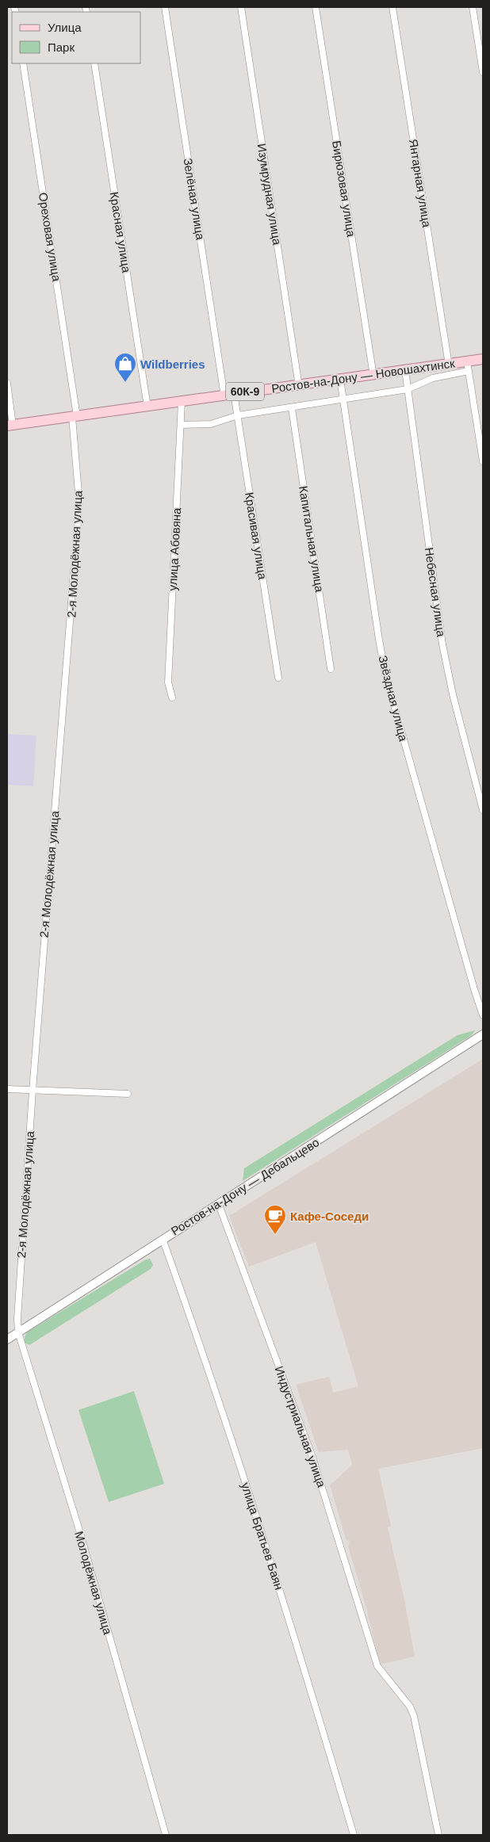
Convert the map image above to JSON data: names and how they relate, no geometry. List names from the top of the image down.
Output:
{
  "streets": {
    "main road": ["Ростов-на-Дону — Новошахтинск", "60К-9"],
    "street": [
      "Янтарная улица",
      "Бирюзовая улица",
      "Изумрудная улица",
      "Зелёная улица",
      "Красная улица",
      "Ореховая улица",
      "Красивая улица",
      "Капитальная улица",
      "улица Абовяна",
      "2-я Молодёжная улица",
      "Небесная улица",
      "Звёздная улица",
      "Ростов-на-Дону — Дебальцево",
      "Индустриальная улица",
      "улица Братьев Баян",
      "Молодёжная улица"
    ]
  },
  "crossings": [
    ["Янтарная улица", "Ростов-на-Дону — Новошахтинск"],
    ["Бирюзовая улица", "Ростов-на-Дону — Новошахтинск"],
    ["Изумрудная улица", "Ростов-на-Дону — Новошахтинск"],
    ["Зелёная улица", "Ростов-на-Дону — Новошахтинск"],
    ["Красная улица", "Ростов-на-Дону — Новошахтинск"],
    ["Ореховая улица", "Ростов-на-Дону — Новошахтинск"],
    ["Ореховая улица", "2-я Молодёжная улица"],
    ["Ростов-на-Дону — Новошахтинск", "Красивая улица"],
    ["Ростов-на-Дону — Новошахтинск", "улица Абовяна"],
    ["Ростов-на-Дону — Новошахтинск", "2-я Молодёжная улица"],
    ["Ростов-на-Дону — Новошахтинск", "Небесная улица"],
    ["Ростов-на-Дону — Новошахтинск", "Звёздная улица"],
    ["2-я Молодёжная улица", "Ростов-на-Дону — Дебальцево"],
    ["2-я Молодёжная улица", "Молодёжная улица"],
    ["Ростов-на-Дону — Дебальцево", "Индустриальная улица"],
    ["Ростов-на-Дону — Дебальцево", "улица Братьев Баян"],
    ["Ростов-на-Дону — Дебальцево", "Молодёжная улица"]
  ],
  "places": {
    "shop": ["Wildberries"],
    "cafe": ["Кафе-Соседи"]
  },
  "legend": ["Улица", "Парк"]
}
